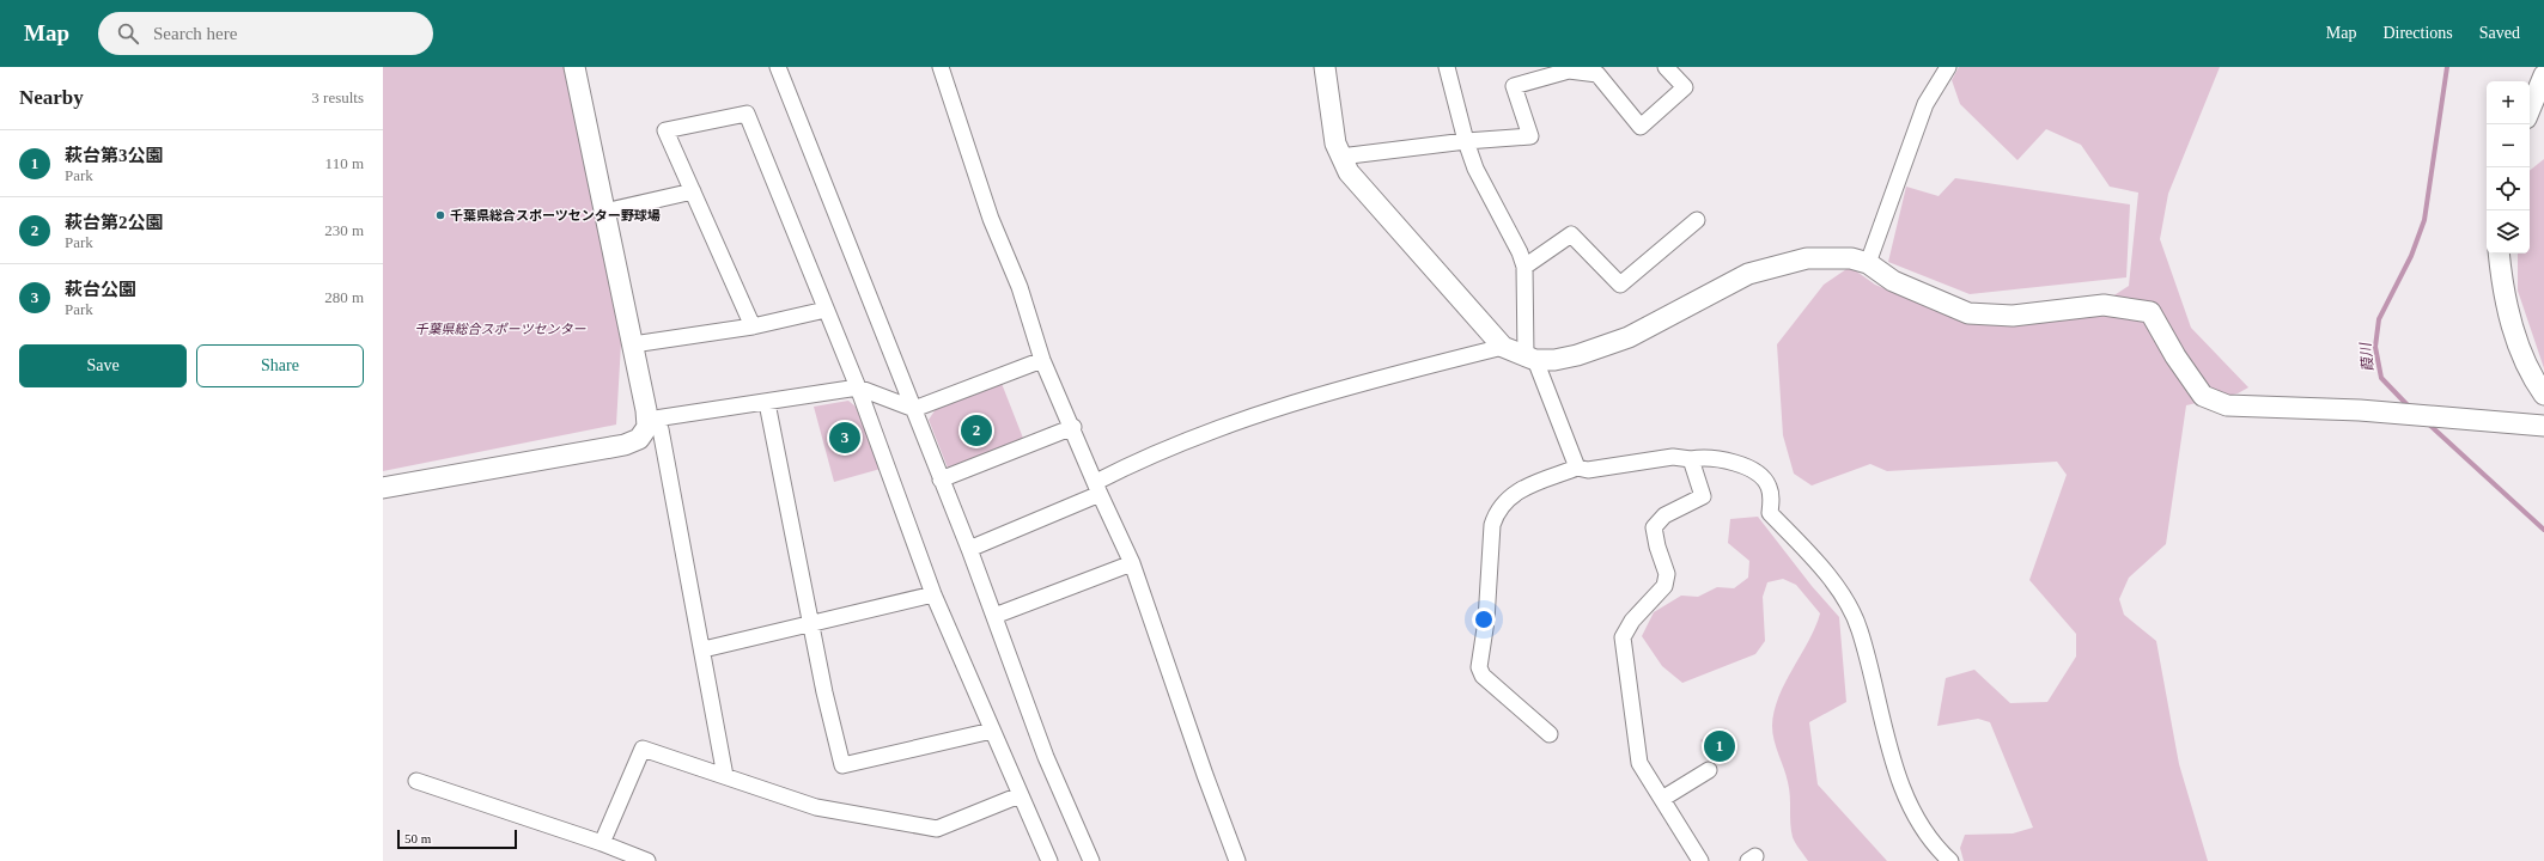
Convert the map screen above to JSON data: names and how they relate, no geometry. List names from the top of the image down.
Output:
{
  "water": ["葭川"],
  "parks": ["千葉県総合スポーツセンター"],
  "places": ["千葉県総合スポーツセンター野球場"],
  "scale_bar": "50 m",
  "page": {
    "header": "Map",
    "search": "Search here",
    "nav": ["Map", "Directions", "Saved"],
    "heading": ["Nearby", "3 results"],
    "map_buttons": ["+", "−"],
    "list": [
      {
        "mark": "1",
        "name": "萩台第3公園",
        "note": "Park",
        "value": "110 m"
      },
      {
        "mark": "2",
        "name": "萩台第2公園",
        "note": "Park",
        "value": "230 m"
      },
      {
        "mark": "3",
        "name": "萩台公園",
        "note": "Park",
        "value": "280 m"
      }
    ],
    "buttons": ["Save", "Share"],
    "pins": ["2", "3", "1"],
    "scale": "50 m"
  }
}
